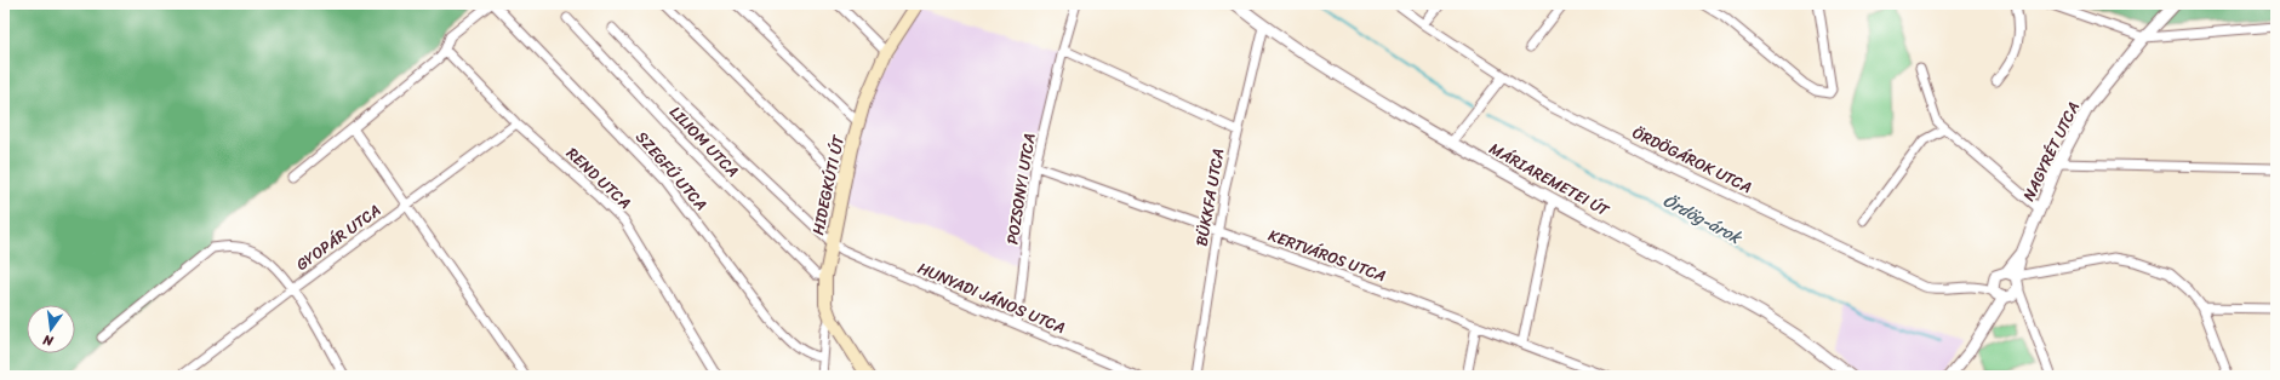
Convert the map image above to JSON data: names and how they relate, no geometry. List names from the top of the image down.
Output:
{
  "streets": {
    "main road": ["HIDEGKÚTI ÚT"],
    "street": [
      "LILIOM UTCA",
      "NAGYRÉT UTCA",
      "ÖRDÖGÁROK UTCA",
      "SZEGFŰ UTCA",
      "REND UTCA",
      "MÁRIAREMETEI ÚT",
      "POZSONYI UTCA",
      "BÜKKFA UTCA",
      "GYOPÁR UTCA",
      "KERTVÁROS UTCA",
      "HUNYADI JÁNOS UTCA"
    ]
  },
  "crossings": [
    ["LILIOM UTCA", "HIDEGKÚTI ÚT"],
    ["NAGYRÉT UTCA", "ÖRDÖGÁROK UTCA"],
    ["REND UTCA", "GYOPÁR UTCA"],
    ["MÁRIAREMETEI ÚT", "BÜKKFA UTCA"],
    ["HIDEGKÚTI ÚT", "HUNYADI JÁNOS UTCA"],
    ["POZSONYI UTCA", "KERTVÁROS UTCA"],
    ["POZSONYI UTCA", "HUNYADI JÁNOS UTCA"],
    ["BÜKKFA UTCA", "KERTVÁROS UTCA"]
  ],
  "water": ["Ördög-árok"],
  "north": "bottom"
}
